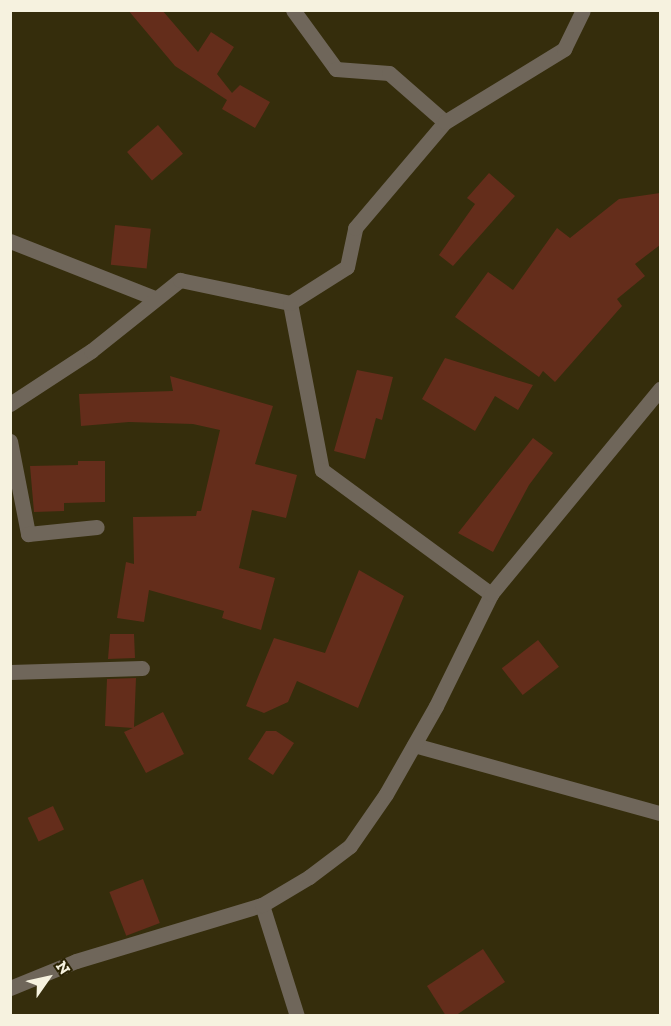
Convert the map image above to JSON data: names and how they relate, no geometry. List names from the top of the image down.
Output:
{
  "north": "top right"
}
